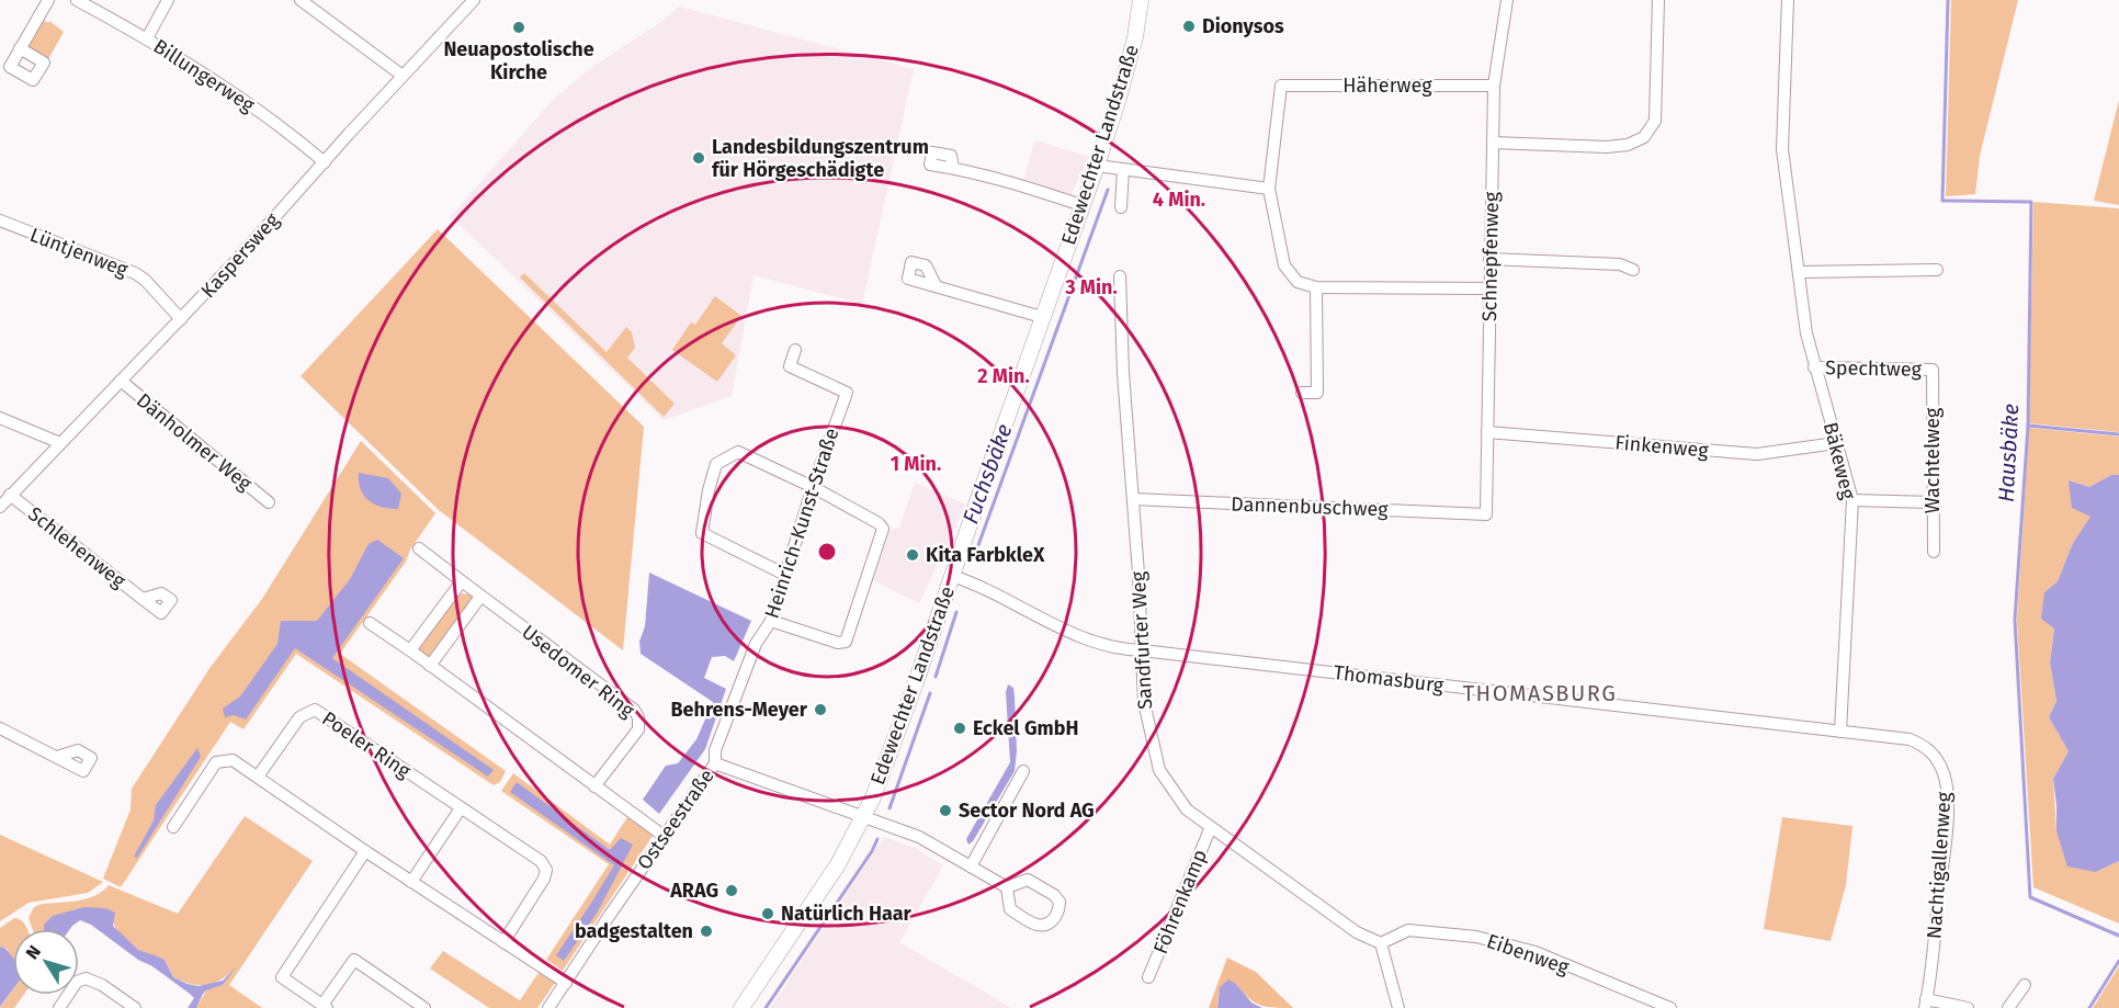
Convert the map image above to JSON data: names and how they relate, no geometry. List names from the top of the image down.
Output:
{
  "streets": {
    "main road": ["Edewechter Landstraße"],
    "street": [
      "Billungerweg",
      "Häherweg",
      "Lüntjenweg",
      "Kaspersweg",
      "Schnepfenweg",
      "Spechtweg",
      "Dänholmer Weg",
      "Finkenweg",
      "Bäkeweg",
      "Wachtelweg",
      "Dannenbuschweg",
      "Heinrich-Kunst-Straße",
      "Schlehenweg",
      "Sandfurter Weg",
      "Usedomer Ring",
      "Thomasburg",
      "Poeler Ring",
      "Ostseestraße",
      "Nachtigallenweg",
      "Föhrenkamp",
      "Eibenweg"
    ]
  },
  "crossings": [
    ["Billungerweg", "Kaspersweg"],
    ["Häherweg", "Schnepfenweg"],
    ["Edewechter Landstraße", "Thomasburg"],
    ["Edewechter Landstraße", "Ostseestraße"],
    ["Lüntjenweg", "Kaspersweg"],
    ["Kaspersweg", "Dänholmer Weg"],
    ["Kaspersweg", "Schlehenweg"],
    ["Schnepfenweg", "Finkenweg"],
    ["Schnepfenweg", "Dannenbuschweg"],
    ["Spechtweg", "Bäkeweg"],
    ["Spechtweg", "Wachtelweg"],
    ["Finkenweg", "Bäkeweg"],
    ["Bäkeweg", "Thomasburg"],
    ["Bäkeweg", "Nachtigallenweg"],
    ["Dannenbuschweg", "Sandfurter Weg"],
    ["Heinrich-Kunst-Straße", "Ostseestraße"],
    ["Sandfurter Weg", "Thomasburg"],
    ["Sandfurter Weg", "Föhrenkamp"],
    ["Sandfurter Weg", "Eibenweg"],
    ["Thomasburg", "Nachtigallenweg"]
  ],
  "districts": ["THOMASBURG"],
  "water": ["Hausbäke", "Fuchsbäke"],
  "places": [
    "Dionysos",
    "Neuapostolische Kirche",
    "Landesbildungszentrum für Hörgeschädigte",
    "Kita FarbkleX",
    "Behrens-Meyer",
    "Eckel GmbH",
    "Sector Nord AG",
    "ARAG",
    "Natürlich Haar",
    "badgestalten"
  ],
  "north": "top left",
  "rings": [
    "4 Min.",
    "3 Min.",
    "2 Min.",
    "1 Min."
  ]
}
